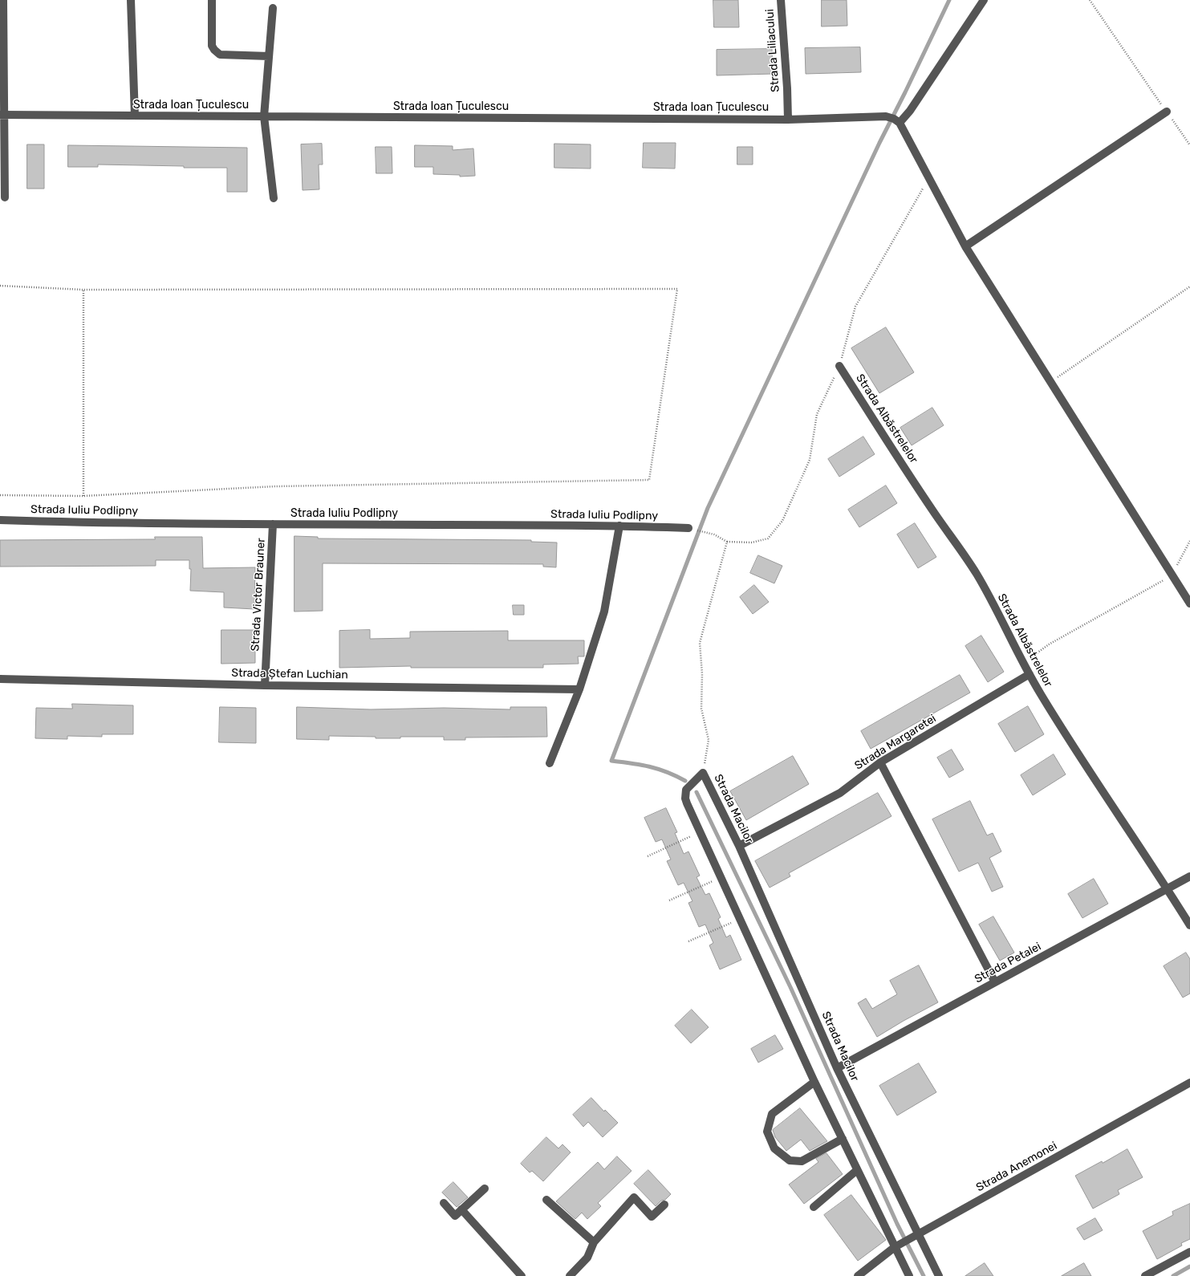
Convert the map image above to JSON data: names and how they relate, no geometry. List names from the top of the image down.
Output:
{
  "streets": {
    "street": [
      "Strada Liliacului",
      "Strada Ioan Țuculescu",
      "Strada Albăstrelelor",
      "Strada Iuliu Podlipny",
      "Strada Victor Brauner",
      "Strada Ștefan Luchian",
      "Strada Margaretei",
      "Strada Macilor",
      "Strada Petalei",
      "Strada Anemonei"
    ]
  },
  "crossings": [
    ["Strada Liliacului", "Strada Ioan Țuculescu"],
    ["Strada Albăstrelelor", "Strada Margaretei"],
    ["Strada Albăstrelelor", "Strada Petalei"],
    ["Strada Iuliu Podlipny", "Strada Victor Brauner"],
    ["Strada Victor Brauner", "Strada Ștefan Luchian"],
    ["Strada Margaretei", "Strada Macilor"],
    ["Strada Macilor", "Strada Petalei"],
    ["Strada Macilor", "Strada Anemonei"]
  ]
}
